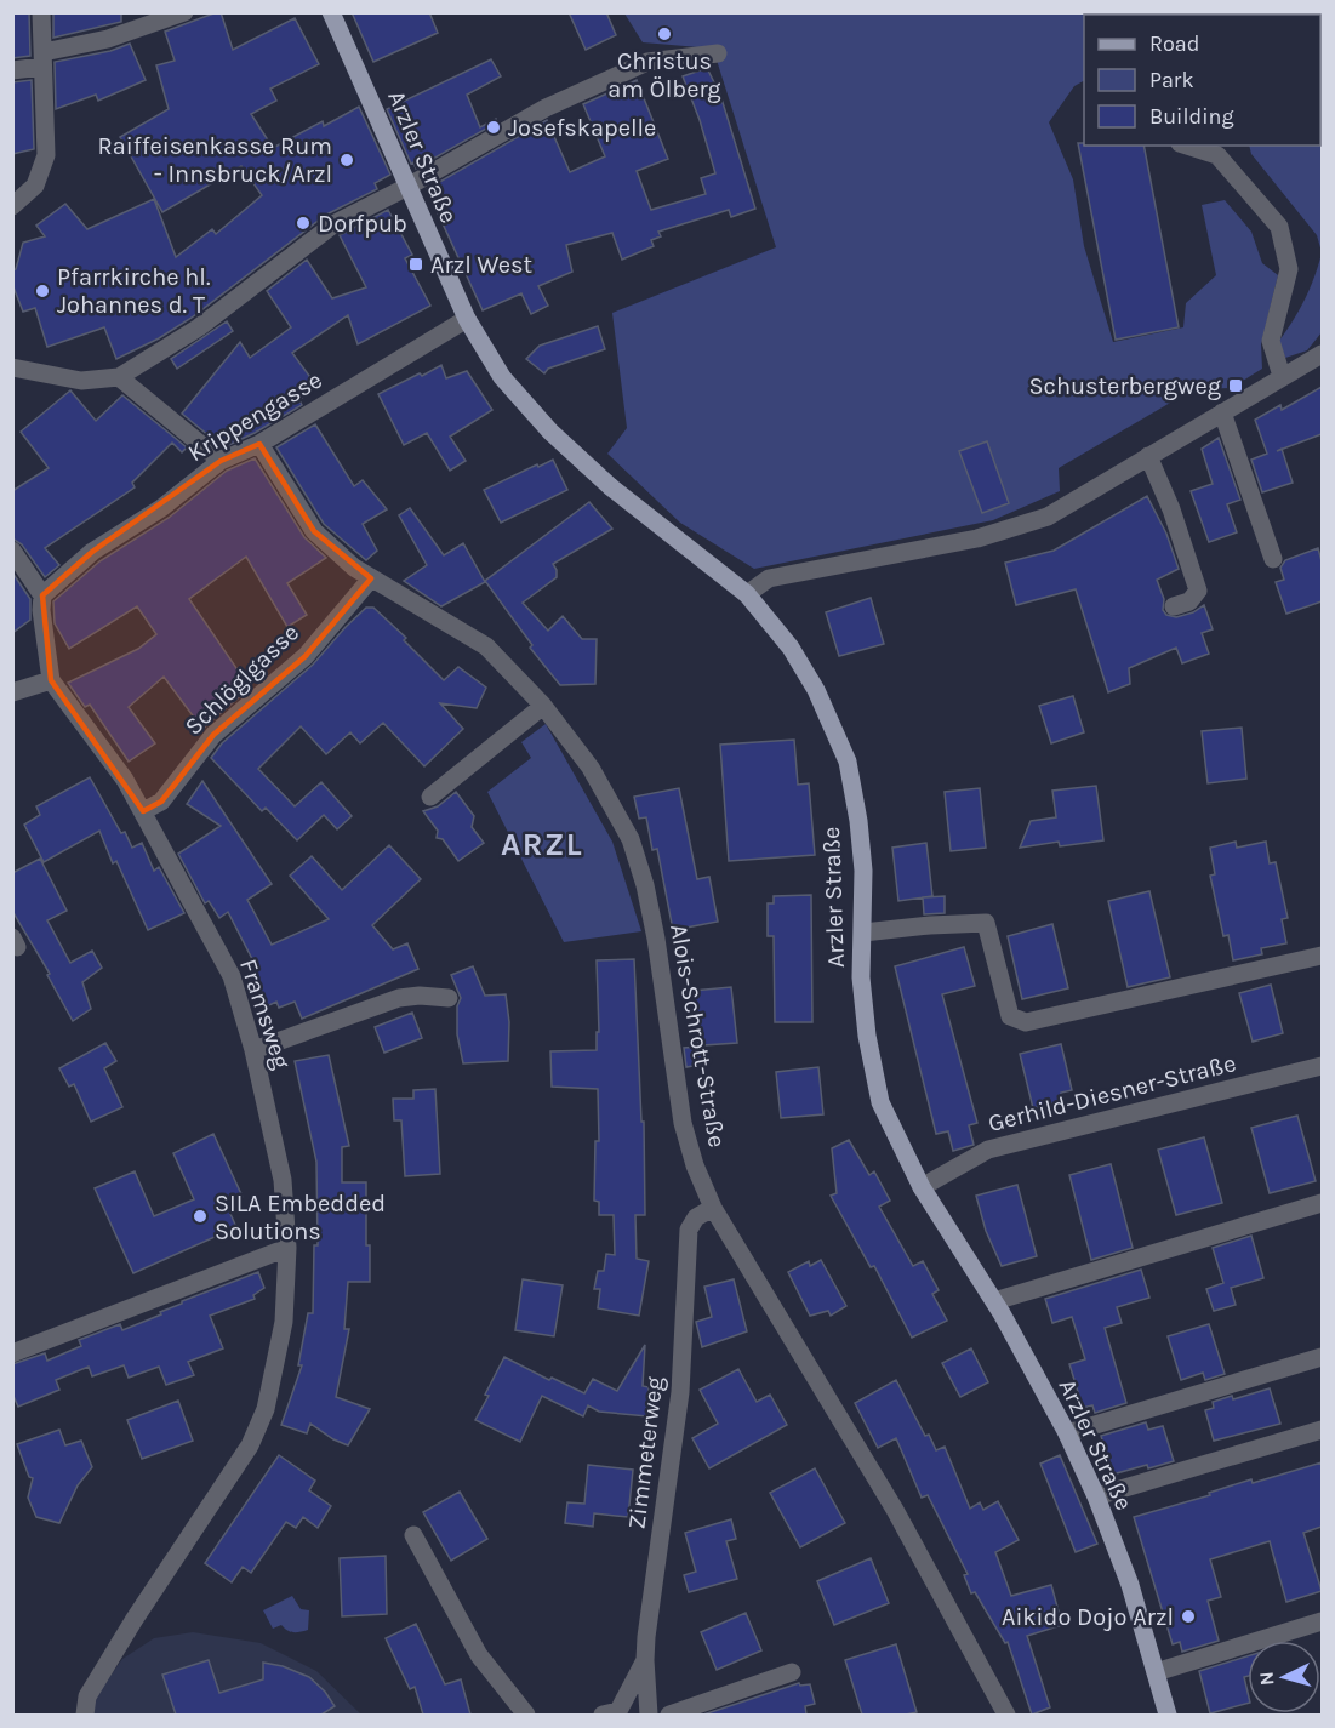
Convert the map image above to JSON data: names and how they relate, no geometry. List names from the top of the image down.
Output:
{
  "streets": {
    "main road": ["Arzler Straße"],
    "street": [
      "Krippengasse",
      "Schlöglgasse",
      "Framsweg",
      "Alois-Schrott-Straße",
      "Gerhild-Diesner-Straße",
      "Zimmeterweg"
    ]
  },
  "crossings": [
    ["Arzler Straße", "Krippengasse"],
    ["Arzler Straße", "Gerhild-Diesner-Straße"],
    ["Krippengasse", "Alois-Schrott-Straße"],
    ["Schlöglgasse", "Framsweg"],
    ["Schlöglgasse", "Alois-Schrott-Straße"],
    ["Alois-Schrott-Straße", "Zimmeterweg"]
  ],
  "districts": ["ARZL"],
  "places": {
    "other": [
      "Christus am Ölberg",
      "Josefskapelle",
      "Raiffeisenkasse Rum - Innsbruck/Arzl",
      "Dorfpub",
      "Pfarrkirche hl. Johannes d. T",
      "SILA Embedded Solutions",
      "Aikido Dojo Arzl"
    ],
    "transit": ["Arzl West", "Schusterbergweg"]
  },
  "legend": ["Road", "Park", "Building"],
  "north": "left"
}
